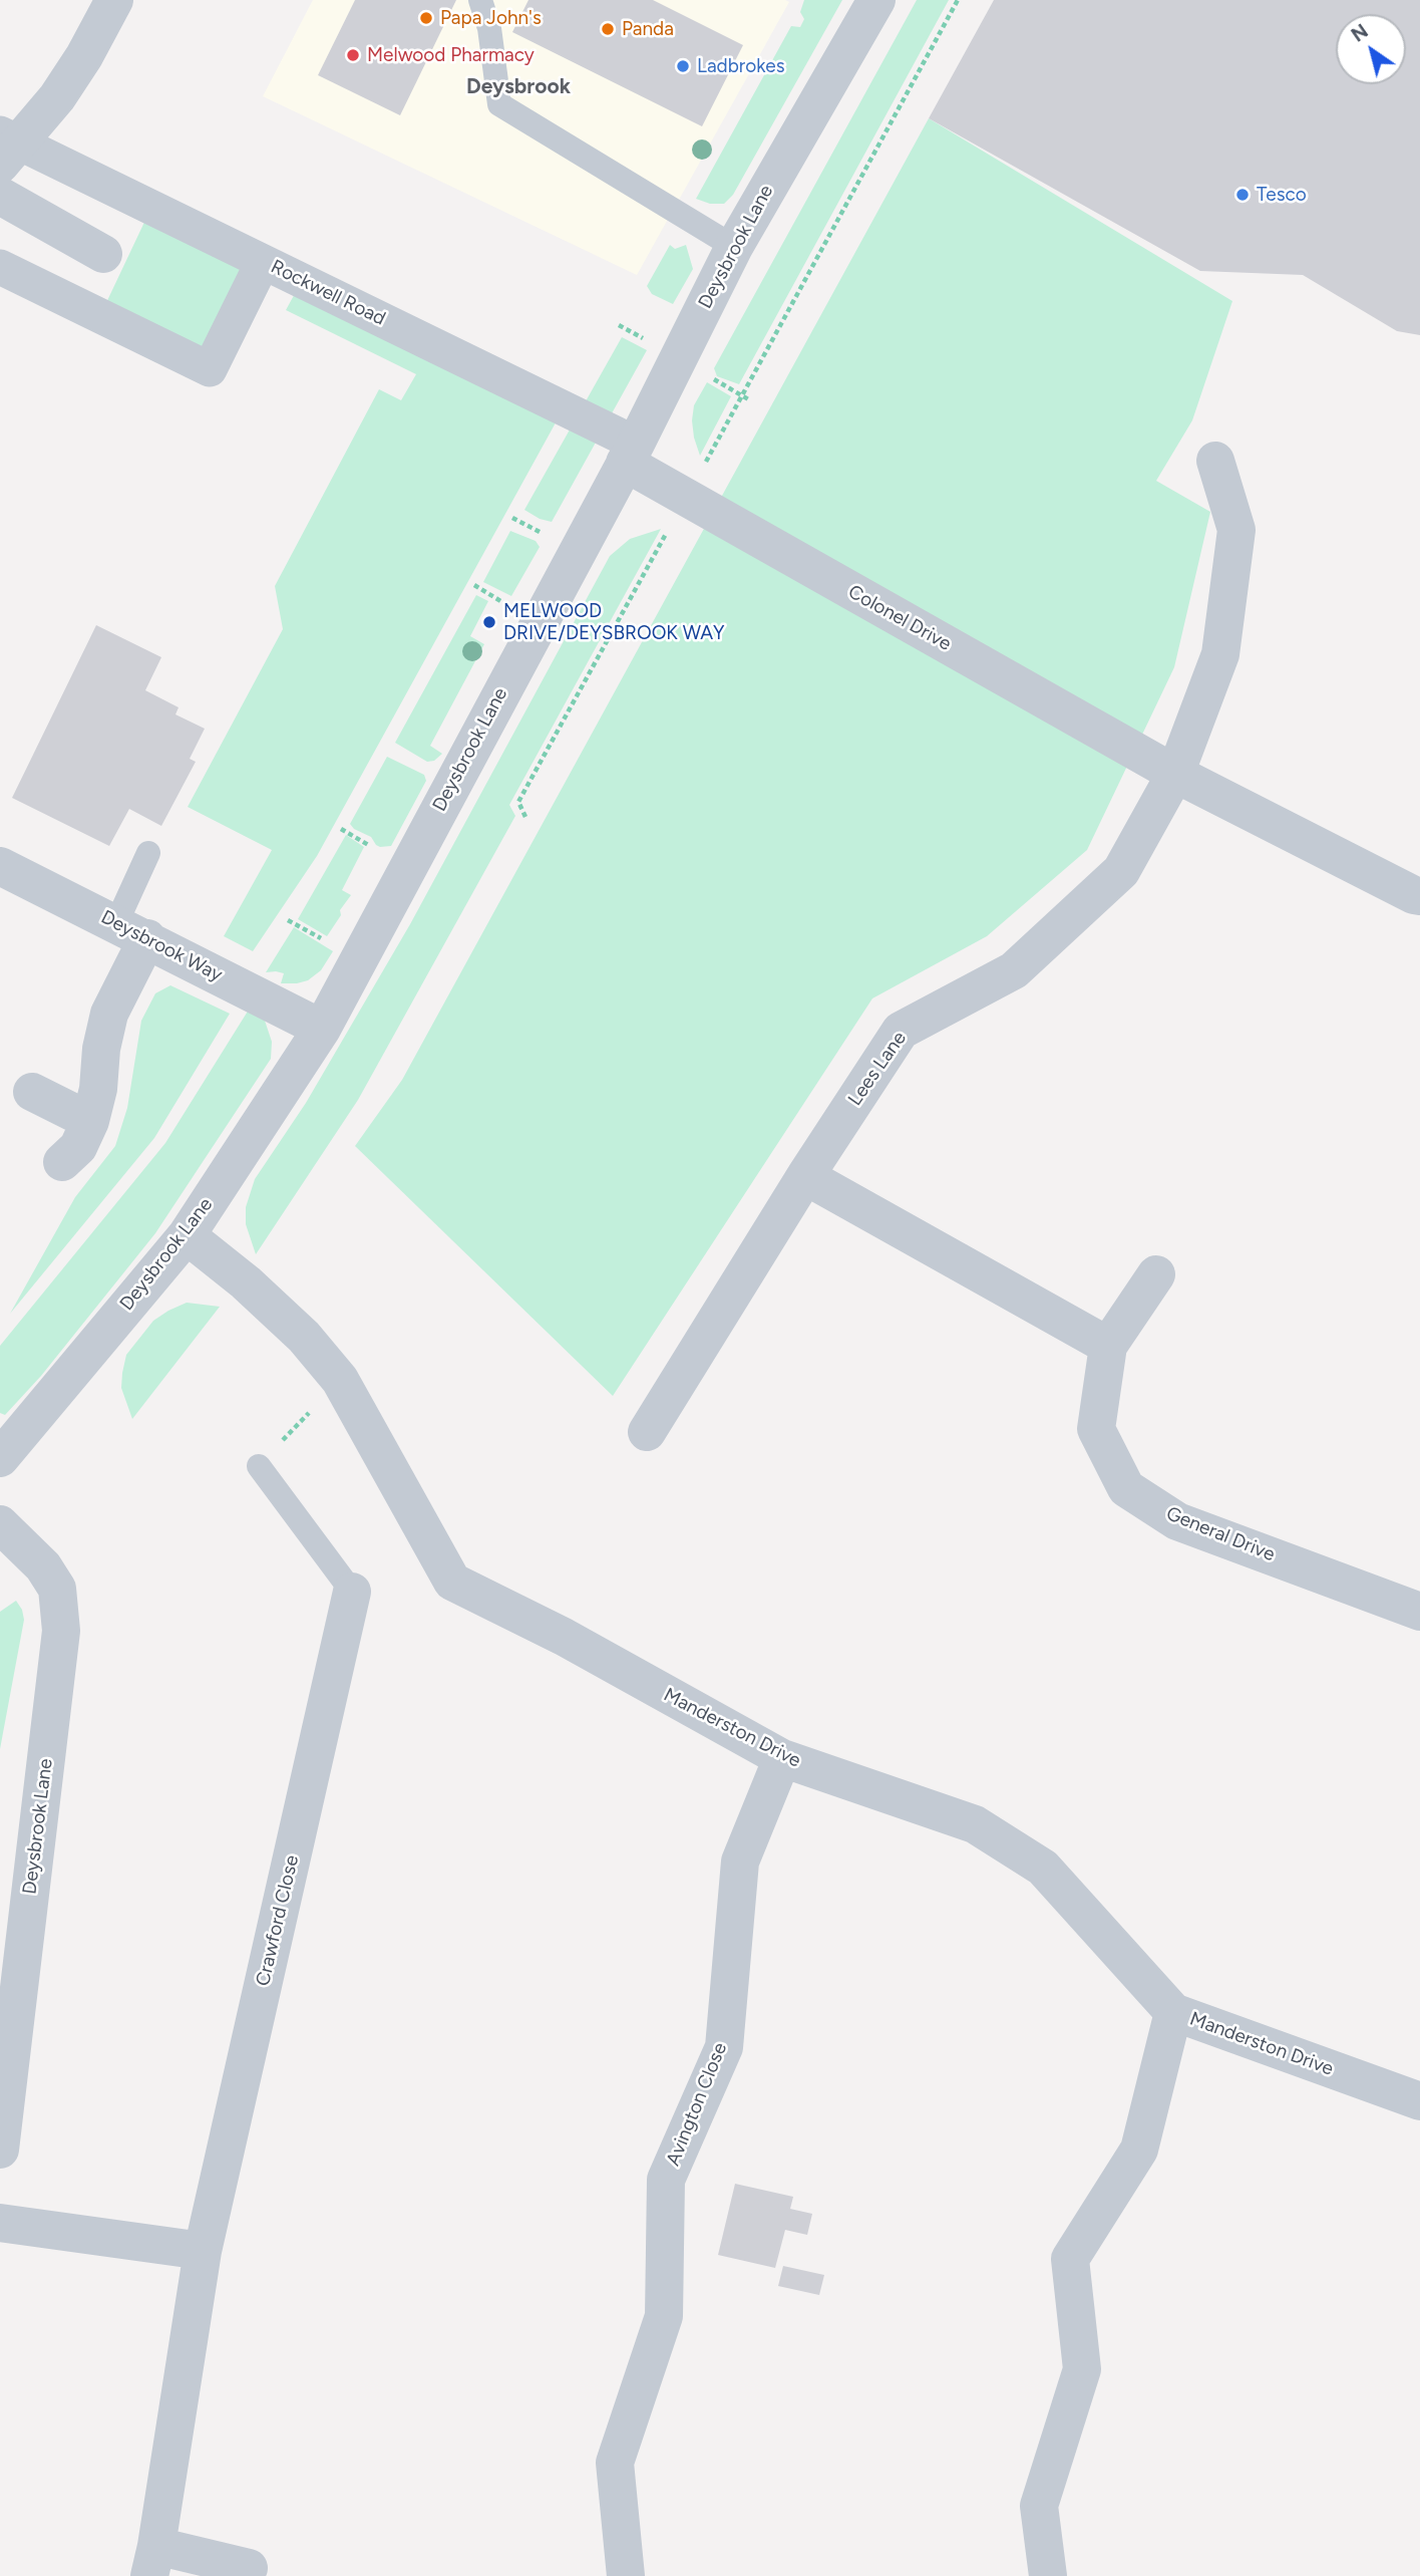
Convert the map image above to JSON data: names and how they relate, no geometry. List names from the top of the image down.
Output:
{
  "streets": {
    "street": [
      "Deysbrook Lane",
      "Rockwell Road",
      "Colonel Drive",
      "Deysbrook Way",
      "Lees Lane",
      "General Drive",
      "Manderston Drive",
      "Crawford Close",
      "Avington Close"
    ]
  },
  "crossings": [
    ["Deysbrook Lane", "Rockwell Road"],
    ["Deysbrook Lane", "Colonel Drive"],
    ["Deysbrook Lane", "Deysbrook Way"],
    ["Deysbrook Lane", "Manderston Drive"],
    ["Rockwell Road", "Colonel Drive"],
    ["Colonel Drive", "Lees Lane"],
    ["Manderston Drive", "Avington Close"]
  ],
  "districts": ["Deysbrook"],
  "places": [
    "Papa John's",
    "Panda",
    "Melwood Pharmacy",
    "Ladbrokes",
    "Tesco",
    "MELWOOD DRIVE/DEYSBROOK WAY"
  ],
  "north": "top left"
}
